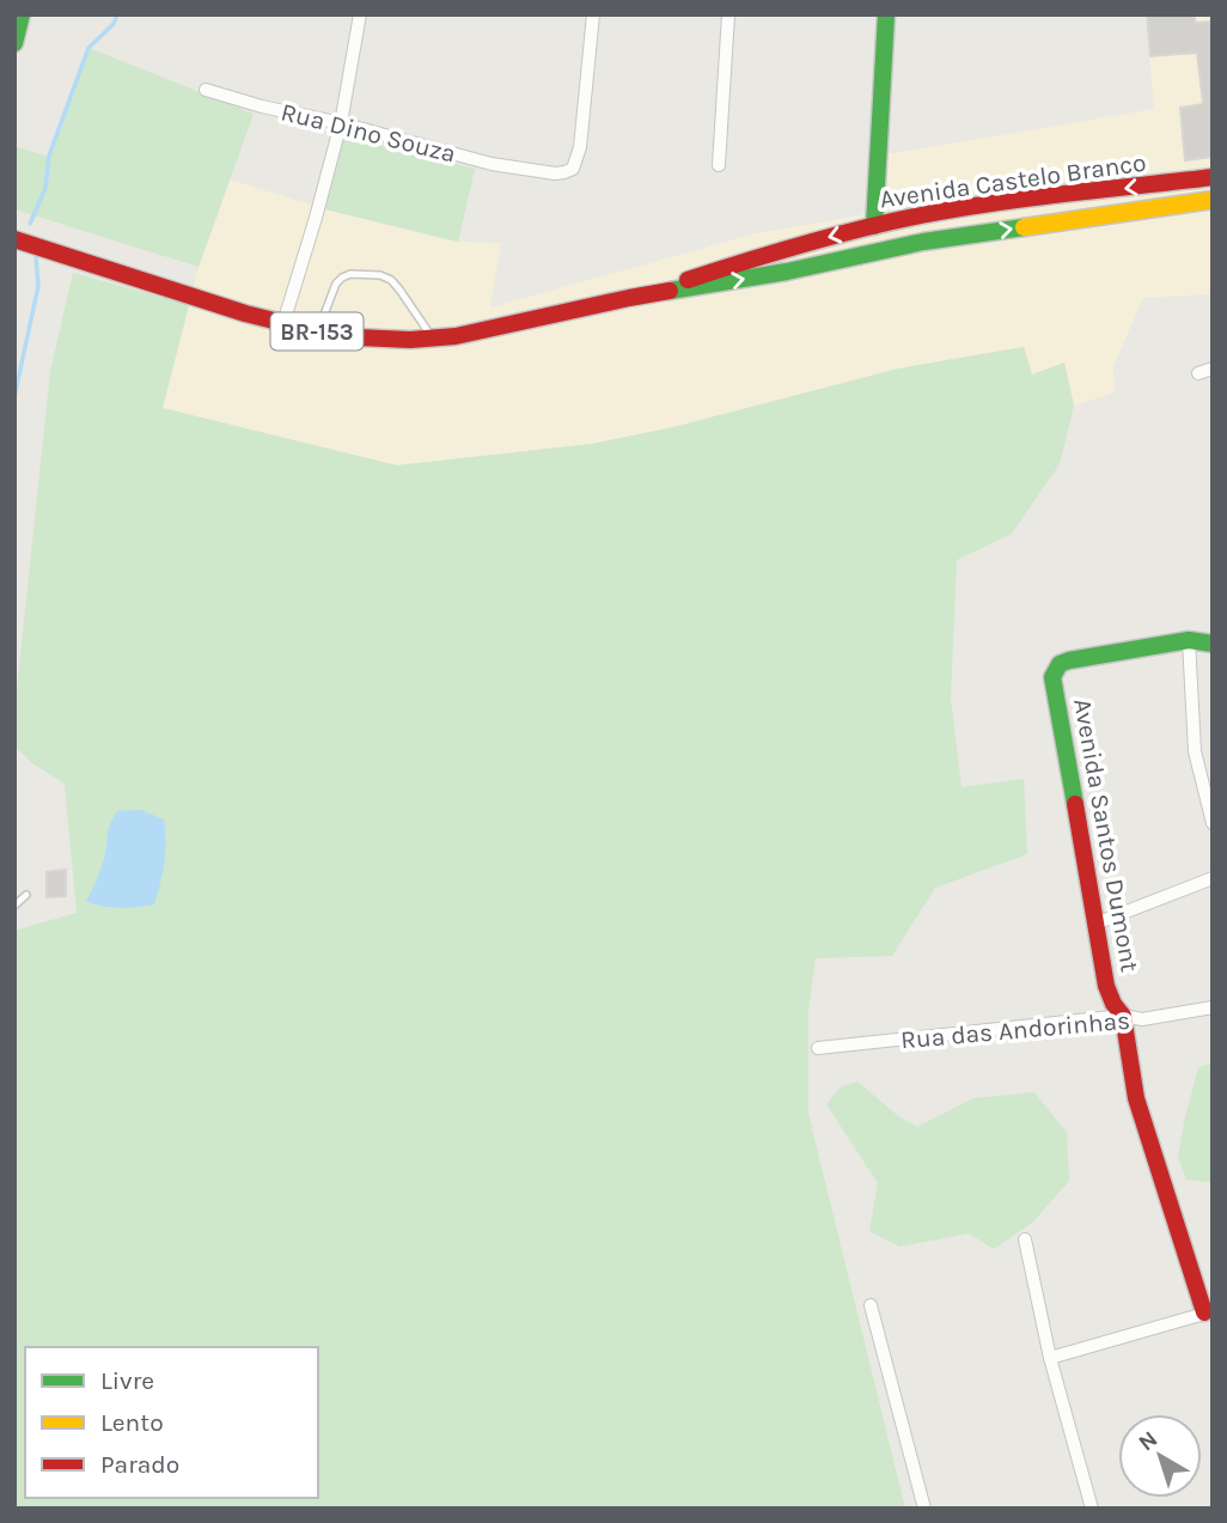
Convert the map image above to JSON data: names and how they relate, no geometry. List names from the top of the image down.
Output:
{
  "streets": {
    "main road": ["Avenida Castelo Branco", "BR-153", "Avenida Santos Dumont"],
    "street": ["Rua Dino Souza", "Rua das Andorinhas"]
  },
  "crossings": [
    ["Avenida Santos Dumont", "Rua das Andorinhas"]
  ],
  "legend": ["Livre", "Lento", "Parado"],
  "north": "top left"
}
